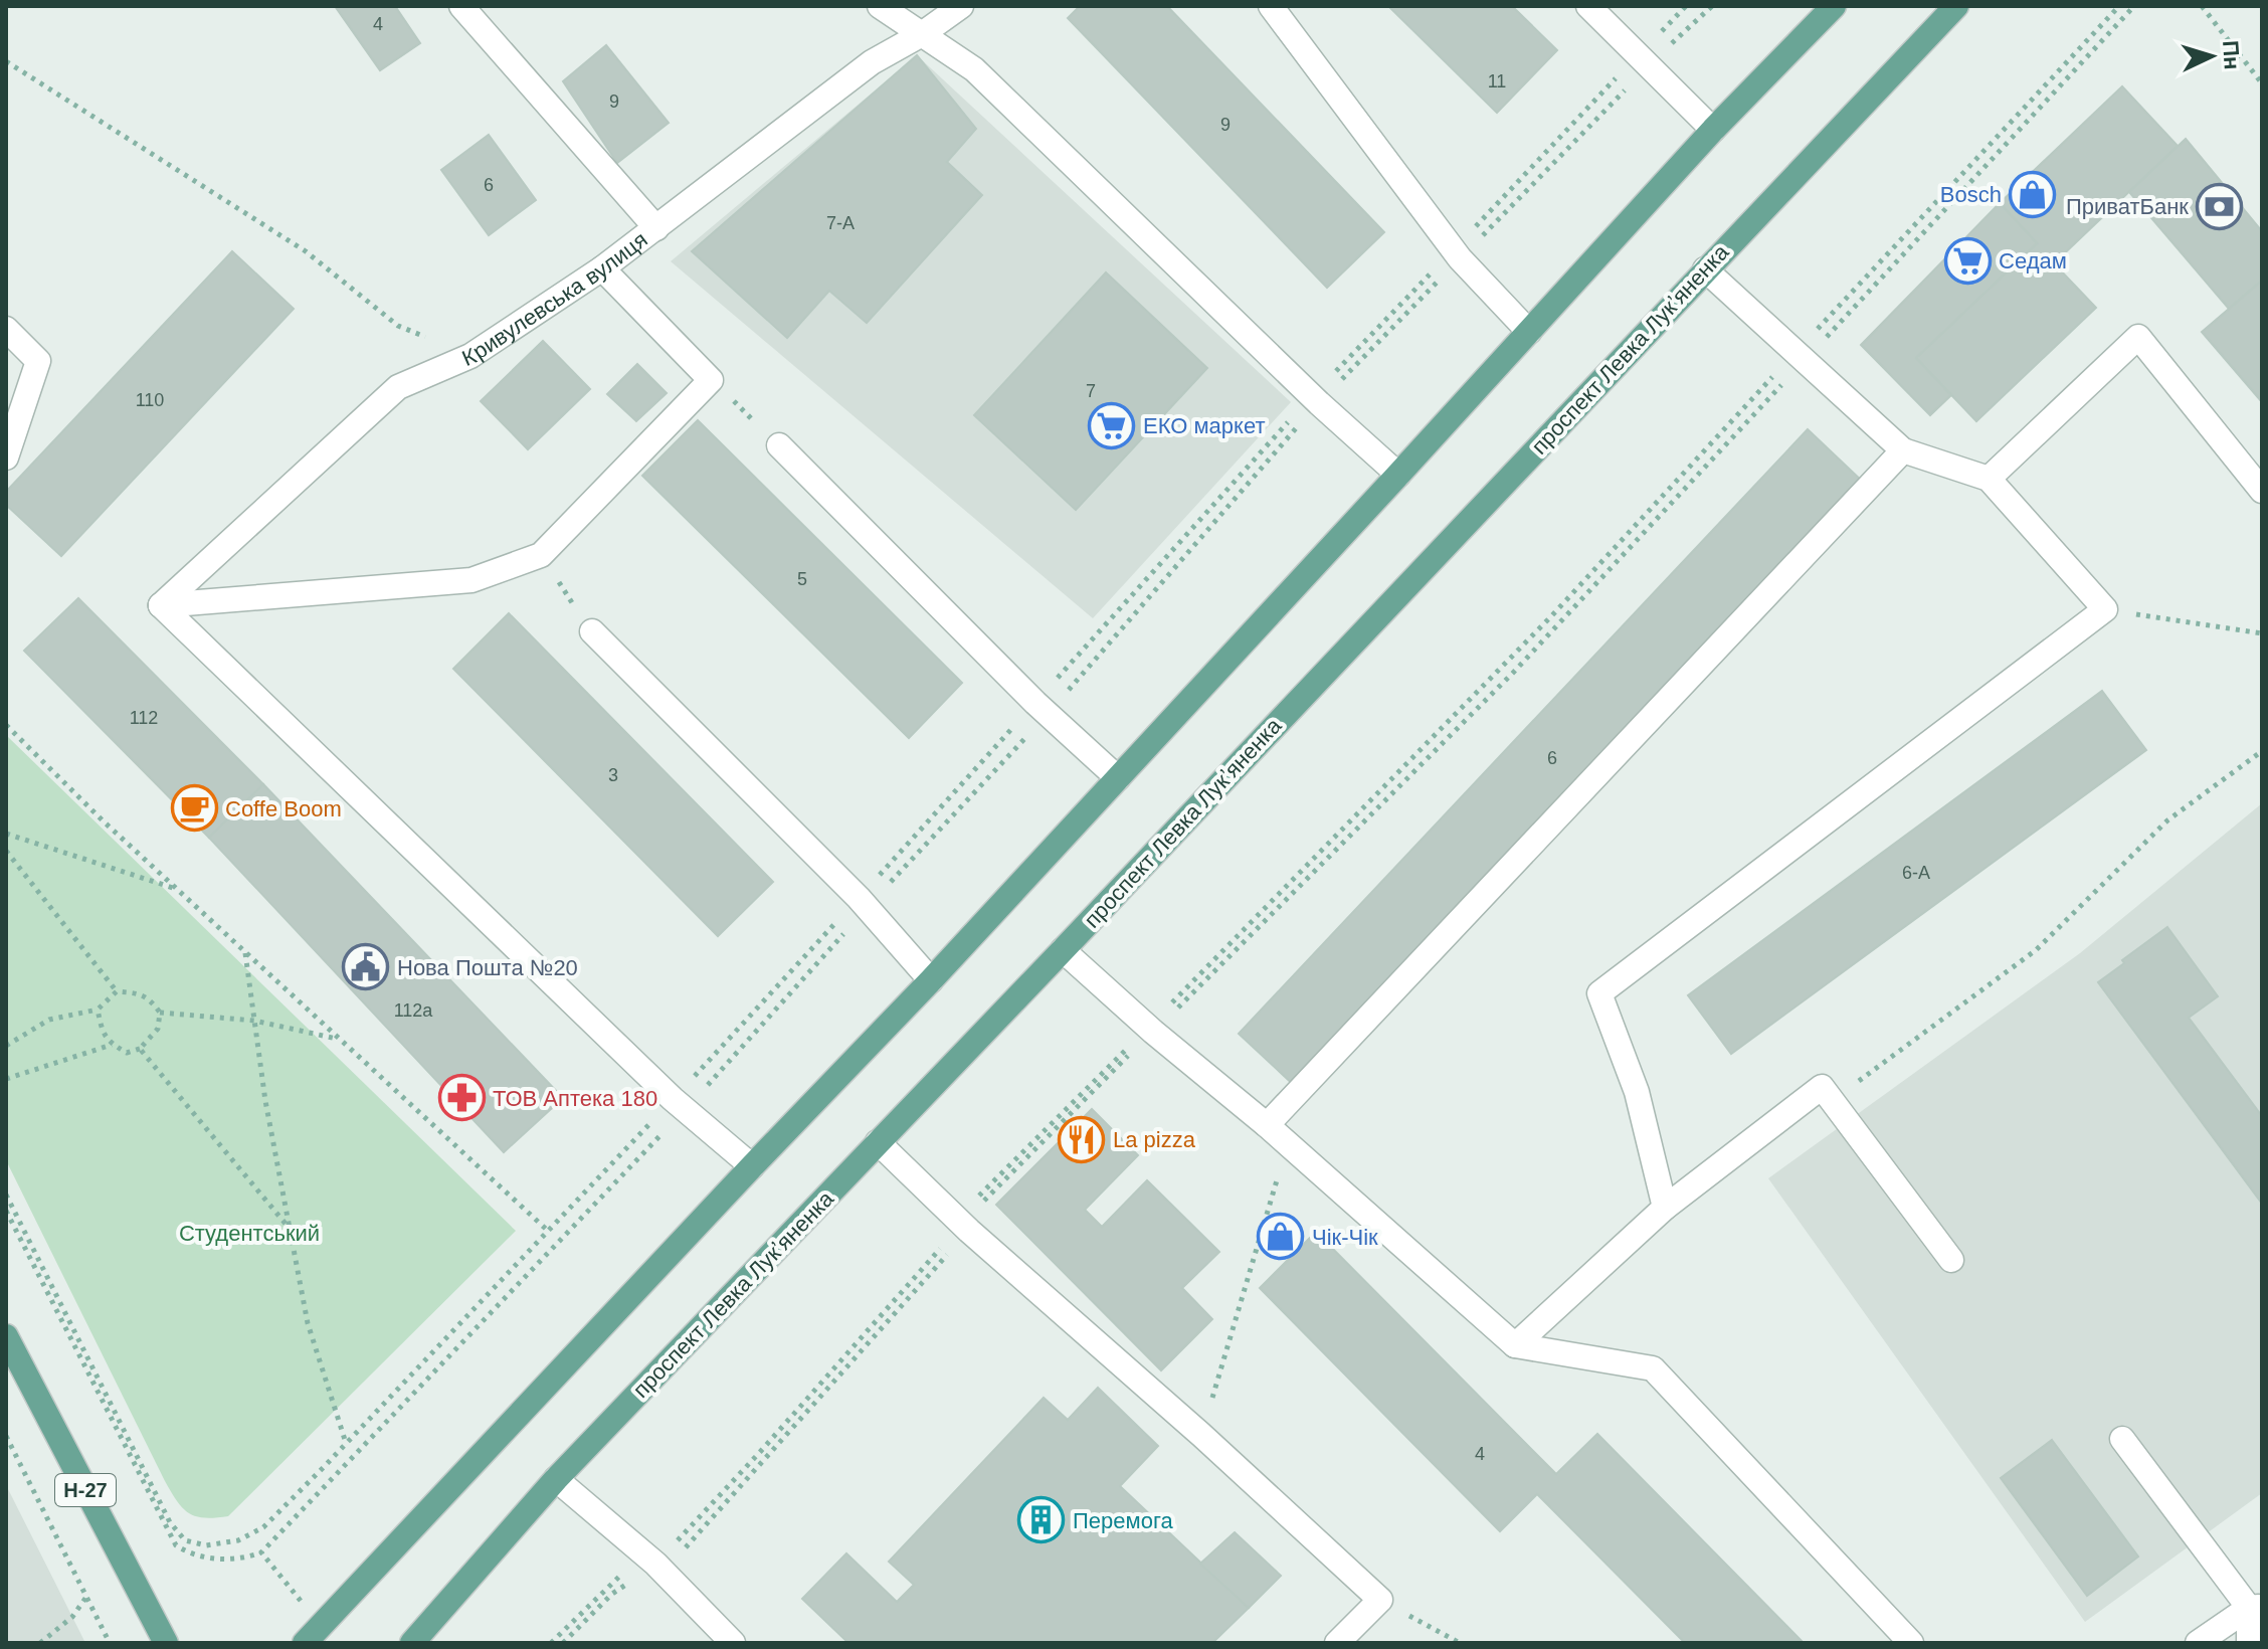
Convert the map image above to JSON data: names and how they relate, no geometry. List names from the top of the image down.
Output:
{
  "streets": {
    "main road": ["проспект Левка Лукʼяненка", "Н-27"],
    "street": ["Кривулевська вулиця"]
  },
  "parks": ["Студентський"],
  "places": {
    "shop": ["Bosch", "Чік-Чік"],
    "bank": ["ПриватБанк"],
    "supermarket": ["Седам", "ЕКО маркет"],
    "cafe": ["Coffe Boom"],
    "public building": ["Нова Пошта №20"],
    "pharmacy": ["ТОВ Аптека 180"],
    "restaurant": ["La pizza"],
    "building": ["Перемога"]
  },
  "house_numbers": [
    "4",
    "11",
    "9",
    "9",
    "6",
    "7-А",
    "7",
    "110",
    "5",
    "112",
    "6",
    "3",
    "6-А",
    "112а",
    "4"
  ],
  "north": "right"
}
